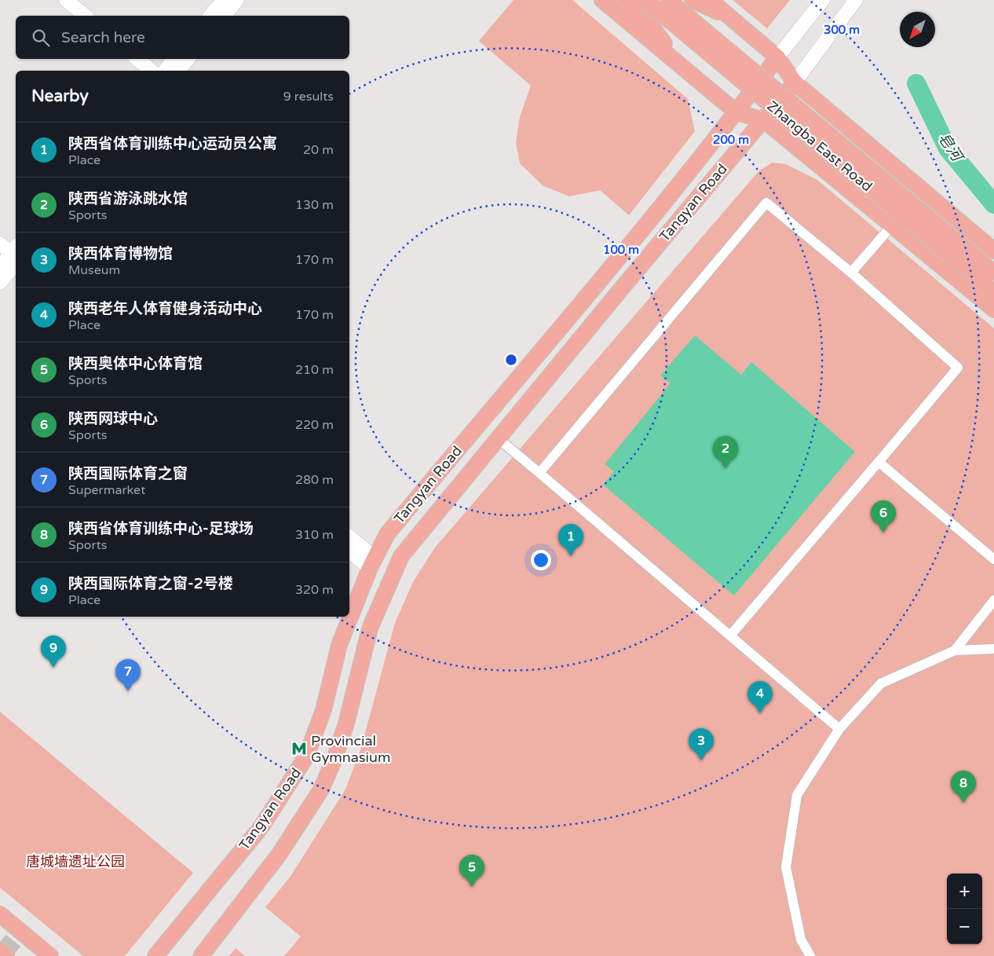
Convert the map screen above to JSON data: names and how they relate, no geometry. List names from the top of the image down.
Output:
{
  "streets": {
    "main road": ["Zhangba East Road", "Tangyan Road"]
  },
  "crossings": [
    ["Zhangba East Road", "Tangyan Road"]
  ],
  "water": ["皂河"],
  "parks": ["唐城墙遗址公园"],
  "places": {
    "metro station": ["Provincial Gymnasium"]
  },
  "north": "bottom left",
  "page": {
    "search": "Search here",
    "heading": ["Nearby", "9 results"],
    "list": [
      {
        "mark": "1",
        "name": "陕西省体育训练中心运动员公寓",
        "note": "Place",
        "value": "20 m"
      },
      {
        "mark": "2",
        "name": "陕西省游泳跳水馆",
        "note": "Sports",
        "value": "130 m"
      },
      {
        "mark": "3",
        "name": "陕西体育博物馆",
        "note": "Museum",
        "value": "170 m"
      },
      {
        "mark": "4",
        "name": "陕西老年人体育健身活动中心",
        "note": "Place",
        "value": "170 m"
      },
      {
        "mark": "5",
        "name": "陕西奥体中心体育馆",
        "note": "Sports",
        "value": "210 m"
      },
      {
        "mark": "6",
        "name": "陕西网球中心",
        "note": "Sports",
        "value": "220 m"
      },
      {
        "mark": "7",
        "name": "陕西国际体育之窗",
        "note": "Supermarket",
        "value": "280 m"
      },
      {
        "mark": "8",
        "name": "陕西省体育训练中心-足球场",
        "note": "Sports",
        "value": "310 m"
      },
      {
        "mark": "9",
        "name": "陕西国际体育之窗-2号楼",
        "note": "Place",
        "value": "320 m"
      }
    ],
    "pins": [
      "2",
      "6",
      "1",
      "9",
      "7",
      "4",
      "3",
      "8",
      "5"
    ],
    "map_buttons": ["+", "−"]
  },
  "rings": ["300 m", "200 m", "100 m"]
}
